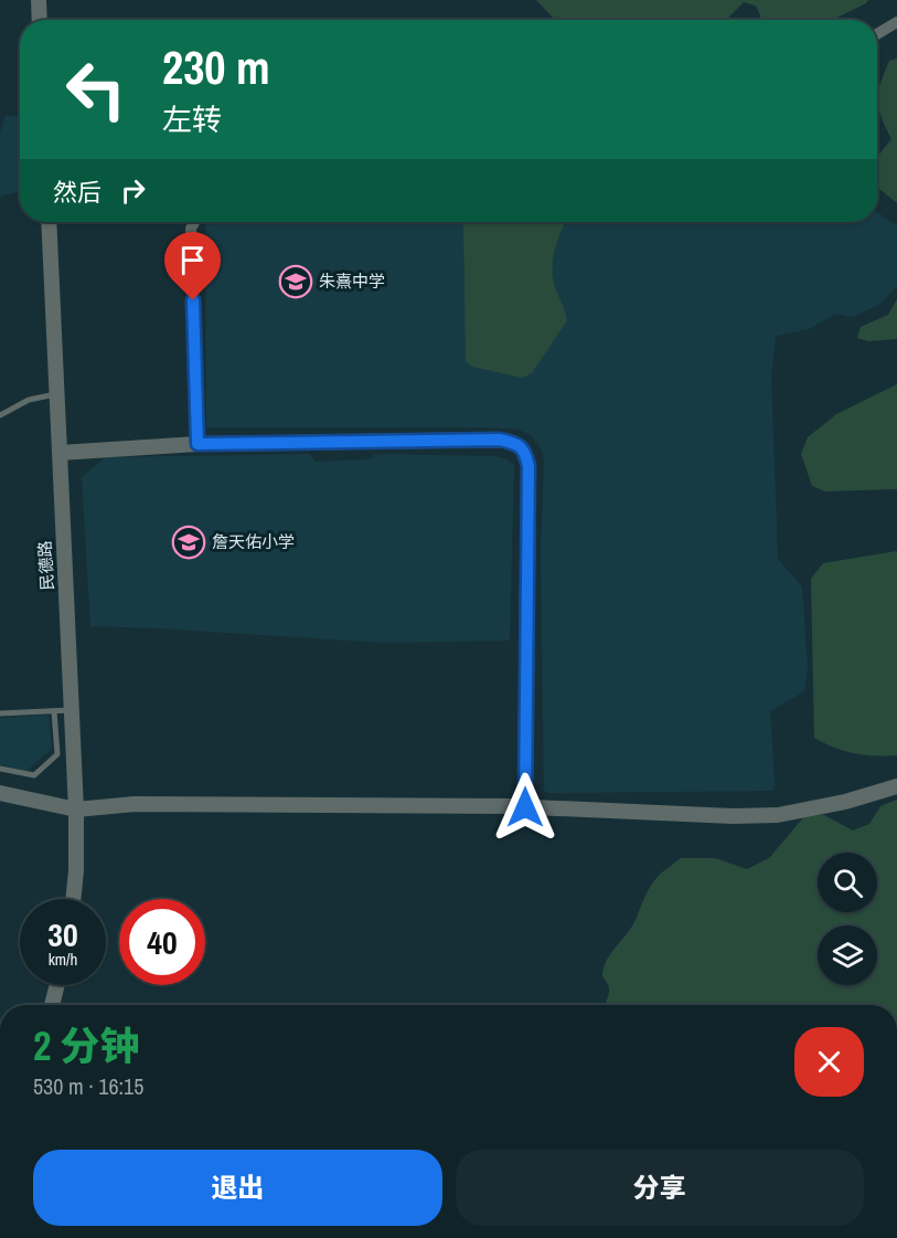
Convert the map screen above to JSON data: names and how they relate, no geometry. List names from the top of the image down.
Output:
{
  "streets": {
    "street": ["民德路"]
  },
  "places": {
    "school or university": ["朱熹中学", "詹天佑小学"]
  },
  "page": {
    "turn": ["230 m", "左转"],
    "then": "然后",
    "speed": "30 km/h",
    "limit": "40",
    "heading": ["2 分钟", "530 m · 16:15"],
    "buttons": ["退出", "分享"]
  }
}
